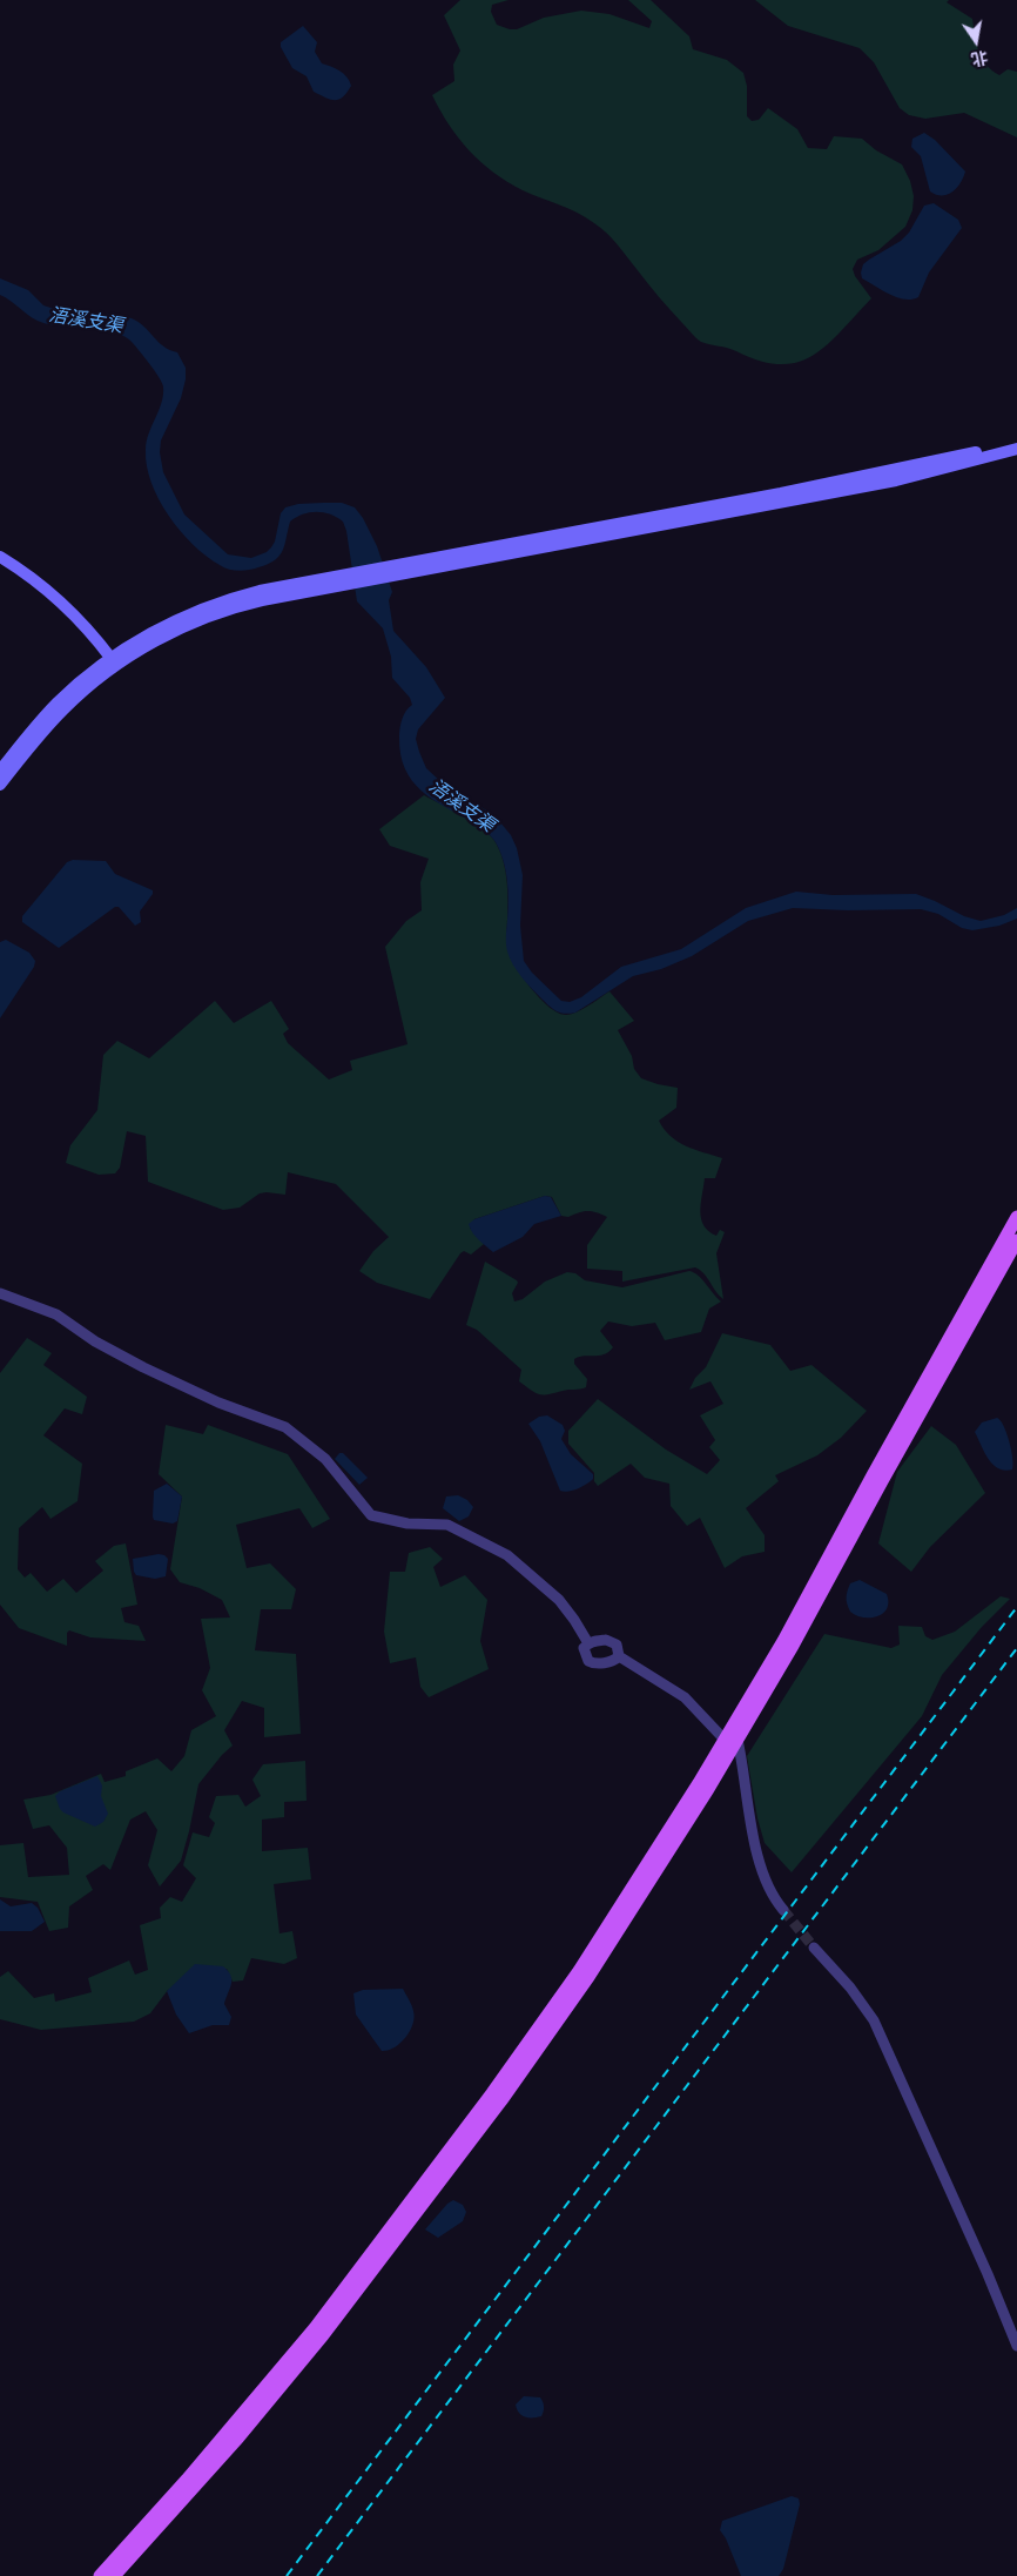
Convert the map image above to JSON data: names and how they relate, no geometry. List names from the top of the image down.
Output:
{
  "water": ["浯溪支渠"],
  "north": "bottom"
}
